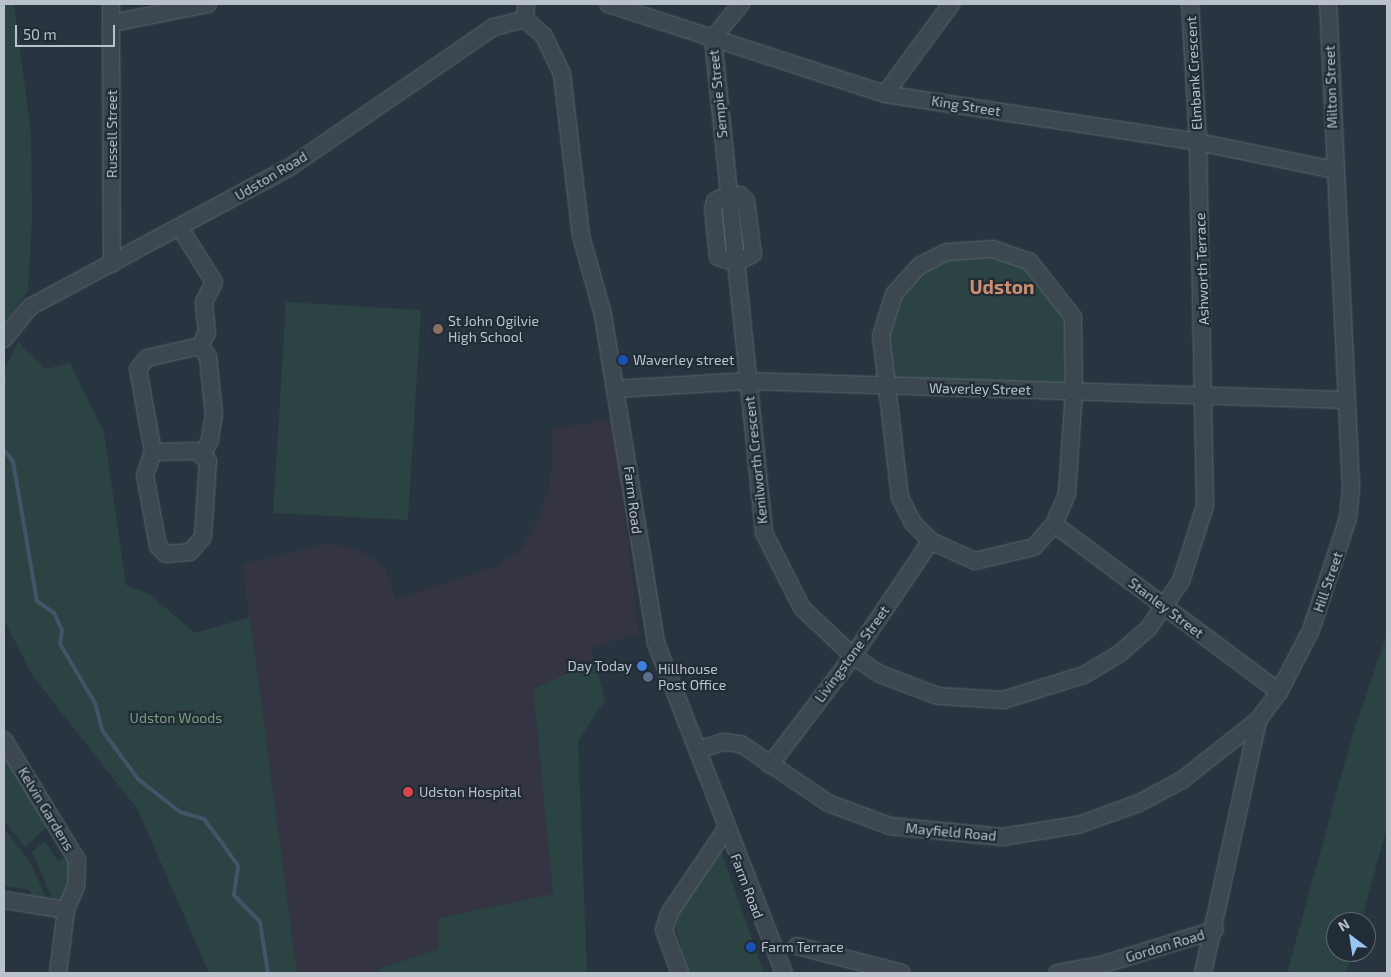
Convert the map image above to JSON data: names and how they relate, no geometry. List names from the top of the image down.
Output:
{
  "streets": {
    "street": [
      "Elmbank Crescent",
      "Milton Street",
      "Sempie Street",
      "King Street",
      "Russell Street",
      "Udston Road",
      "Ashworth Terrace",
      "Waverley Street",
      "Kenilworth Crescent",
      "Farm Road",
      "Hill Street",
      "Stanley Street",
      "Livingstone Street",
      "Kelvin Gardens",
      "Mayfield Road",
      "Gordon Road"
    ]
  },
  "crossings": [
    ["Elmbank Crescent", "King Street"],
    ["Elmbank Crescent", "Ashworth Terrace"],
    ["Milton Street", "King Street"],
    ["Milton Street", "Hill Street"],
    ["Sempie Street", "King Street"],
    ["Sempie Street", "Waverley Street"],
    ["Sempie Street", "Kenilworth Crescent"],
    ["King Street", "Ashworth Terrace"],
    ["King Street", "Hill Street"],
    ["Russell Street", "Udston Road"],
    ["Udston Road", "Farm Road"],
    ["Ashworth Terrace", "Waverley Street"],
    ["Ashworth Terrace", "Kenilworth Crescent"],
    ["Waverley Street", "Kenilworth Crescent"],
    ["Waverley Street", "Farm Road"],
    ["Waverley Street", "Hill Street"],
    ["Kenilworth Crescent", "Stanley Street"],
    ["Kenilworth Crescent", "Livingstone Street"],
    ["Farm Road", "Mayfield Road"],
    ["Hill Street", "Stanley Street"],
    ["Hill Street", "Mayfield Road"],
    ["Hill Street", "Gordon Road"],
    ["Livingstone Street", "Mayfield Road"]
  ],
  "districts": ["Udston"],
  "parks": ["Udston Woods"],
  "places": [
    "St John Ogilvie High School",
    "Waverley street",
    "Day Today",
    "Hillhouse Post Office",
    "Udston Hospital",
    "Farm Terrace"
  ],
  "scale_bar": "50 m",
  "north": "top left"
}
